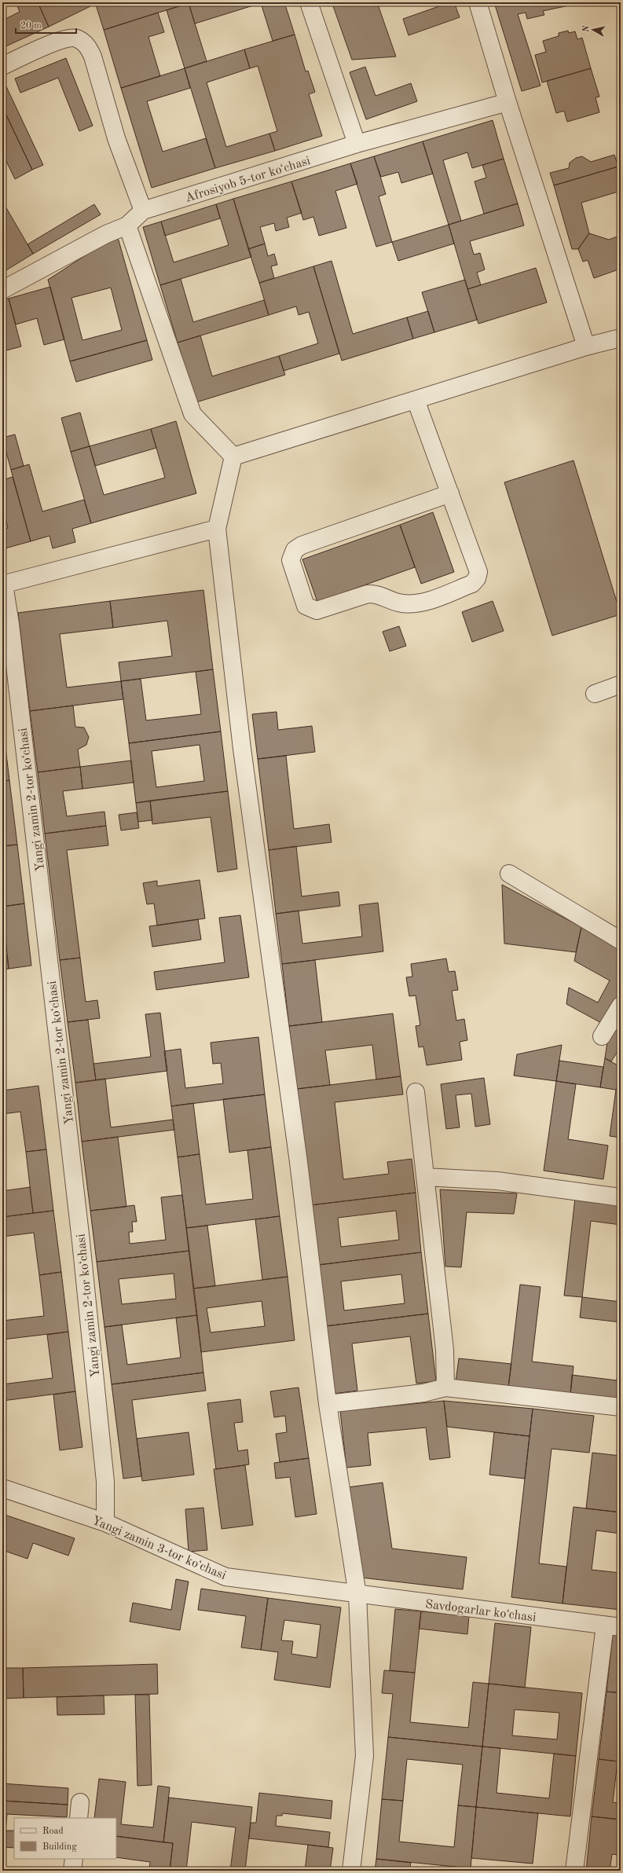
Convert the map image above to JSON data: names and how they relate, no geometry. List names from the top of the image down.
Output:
{
  "streets": {
    "street": [
      "Afrosiyob 5-tor koʻchasi",
      "Yangi zamin 2-tor koʻchasi",
      "Yangi zamin 3-tor koʻchasi",
      "Savdogarlar koʻchasi"
    ]
  },
  "crossings": [
    ["Yangi zamin 2-tor koʻchasi", "Yangi zamin 3-tor koʻchasi"],
    ["Yangi zamin 3-tor koʻchasi", "Savdogarlar koʻchasi"]
  ],
  "legend": ["Road", "Building"],
  "scale_bar": "20 m",
  "north": "left"
}
